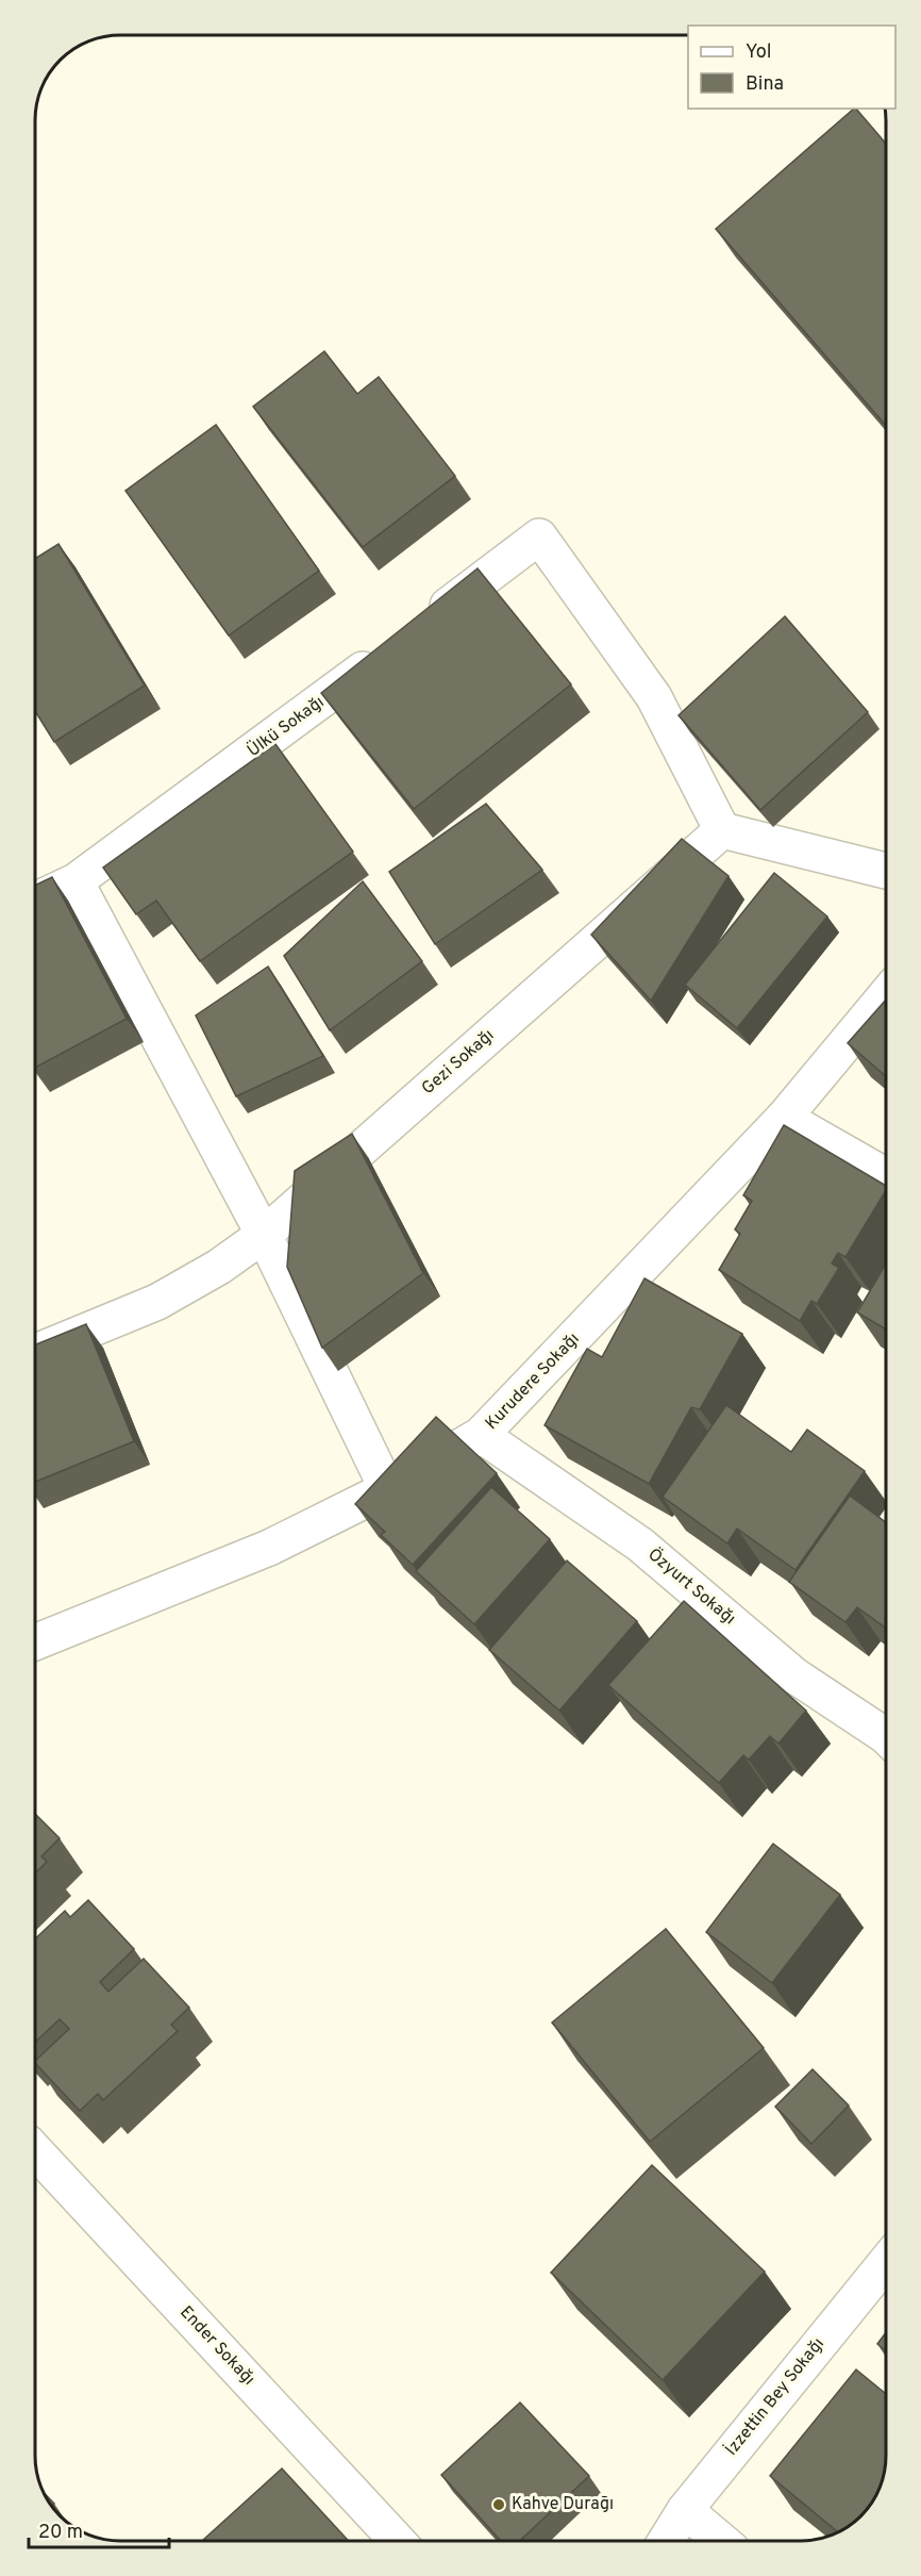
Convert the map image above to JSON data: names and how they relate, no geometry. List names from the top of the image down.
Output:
{
  "streets": {
    "street": [
      "Ülkü Sokağı",
      "Gezi Sokağı",
      "Kurudere Sokağı",
      "Özyurt Sokağı",
      "Ender Sokağı",
      "İzzettin Bey Sokağı"
    ]
  },
  "crossings": [
    ["Kurudere Sokağı", "Özyurt Sokağı"]
  ],
  "places": ["Kahve Durağı"],
  "legend": ["Yol", "Bina"],
  "scale_bar": "20 m"
}
